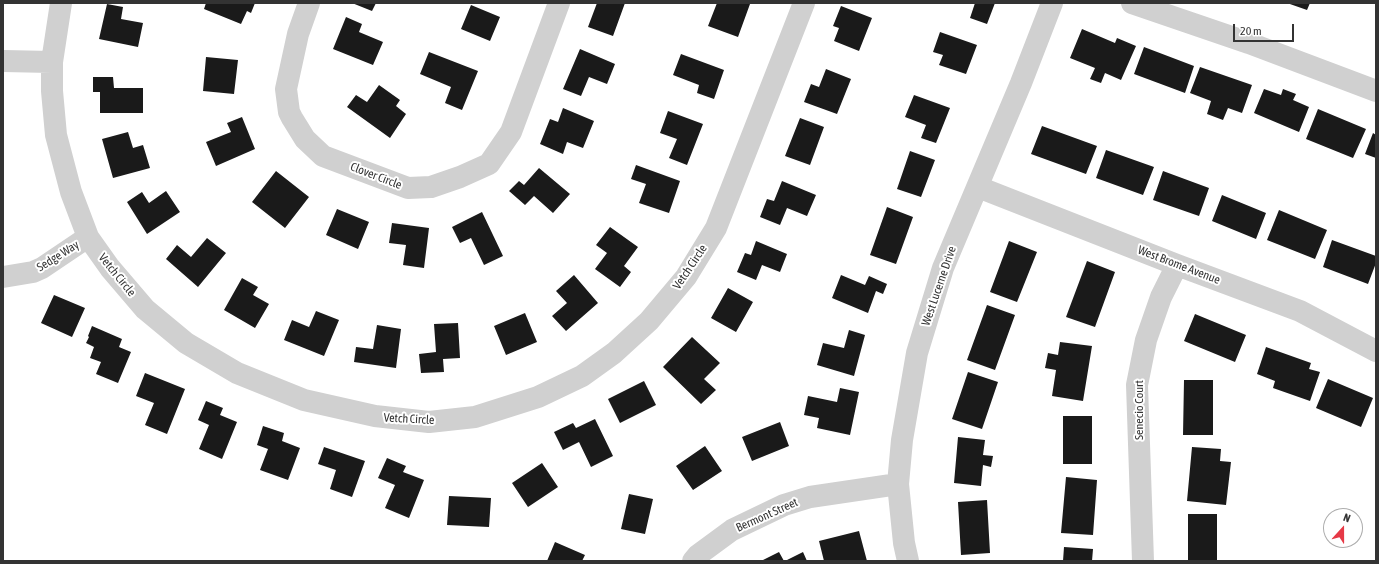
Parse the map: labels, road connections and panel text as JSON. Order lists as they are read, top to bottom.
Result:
{
  "streets": {
    "street": [
      "Clover Circle",
      "Sedge Way",
      "West Brome Avenue",
      "Vetch Circle",
      "West Lucerne Drive",
      "Senecio Court",
      "Bermont Street"
    ]
  },
  "crossings": [
    ["Sedge Way", "Vetch Circle"],
    ["West Brome Avenue", "West Lucerne Drive"],
    ["West Brome Avenue", "Senecio Court"],
    ["West Lucerne Drive", "Bermont Street"]
  ],
  "scale_bar": "20 m",
  "north": "top"
}
